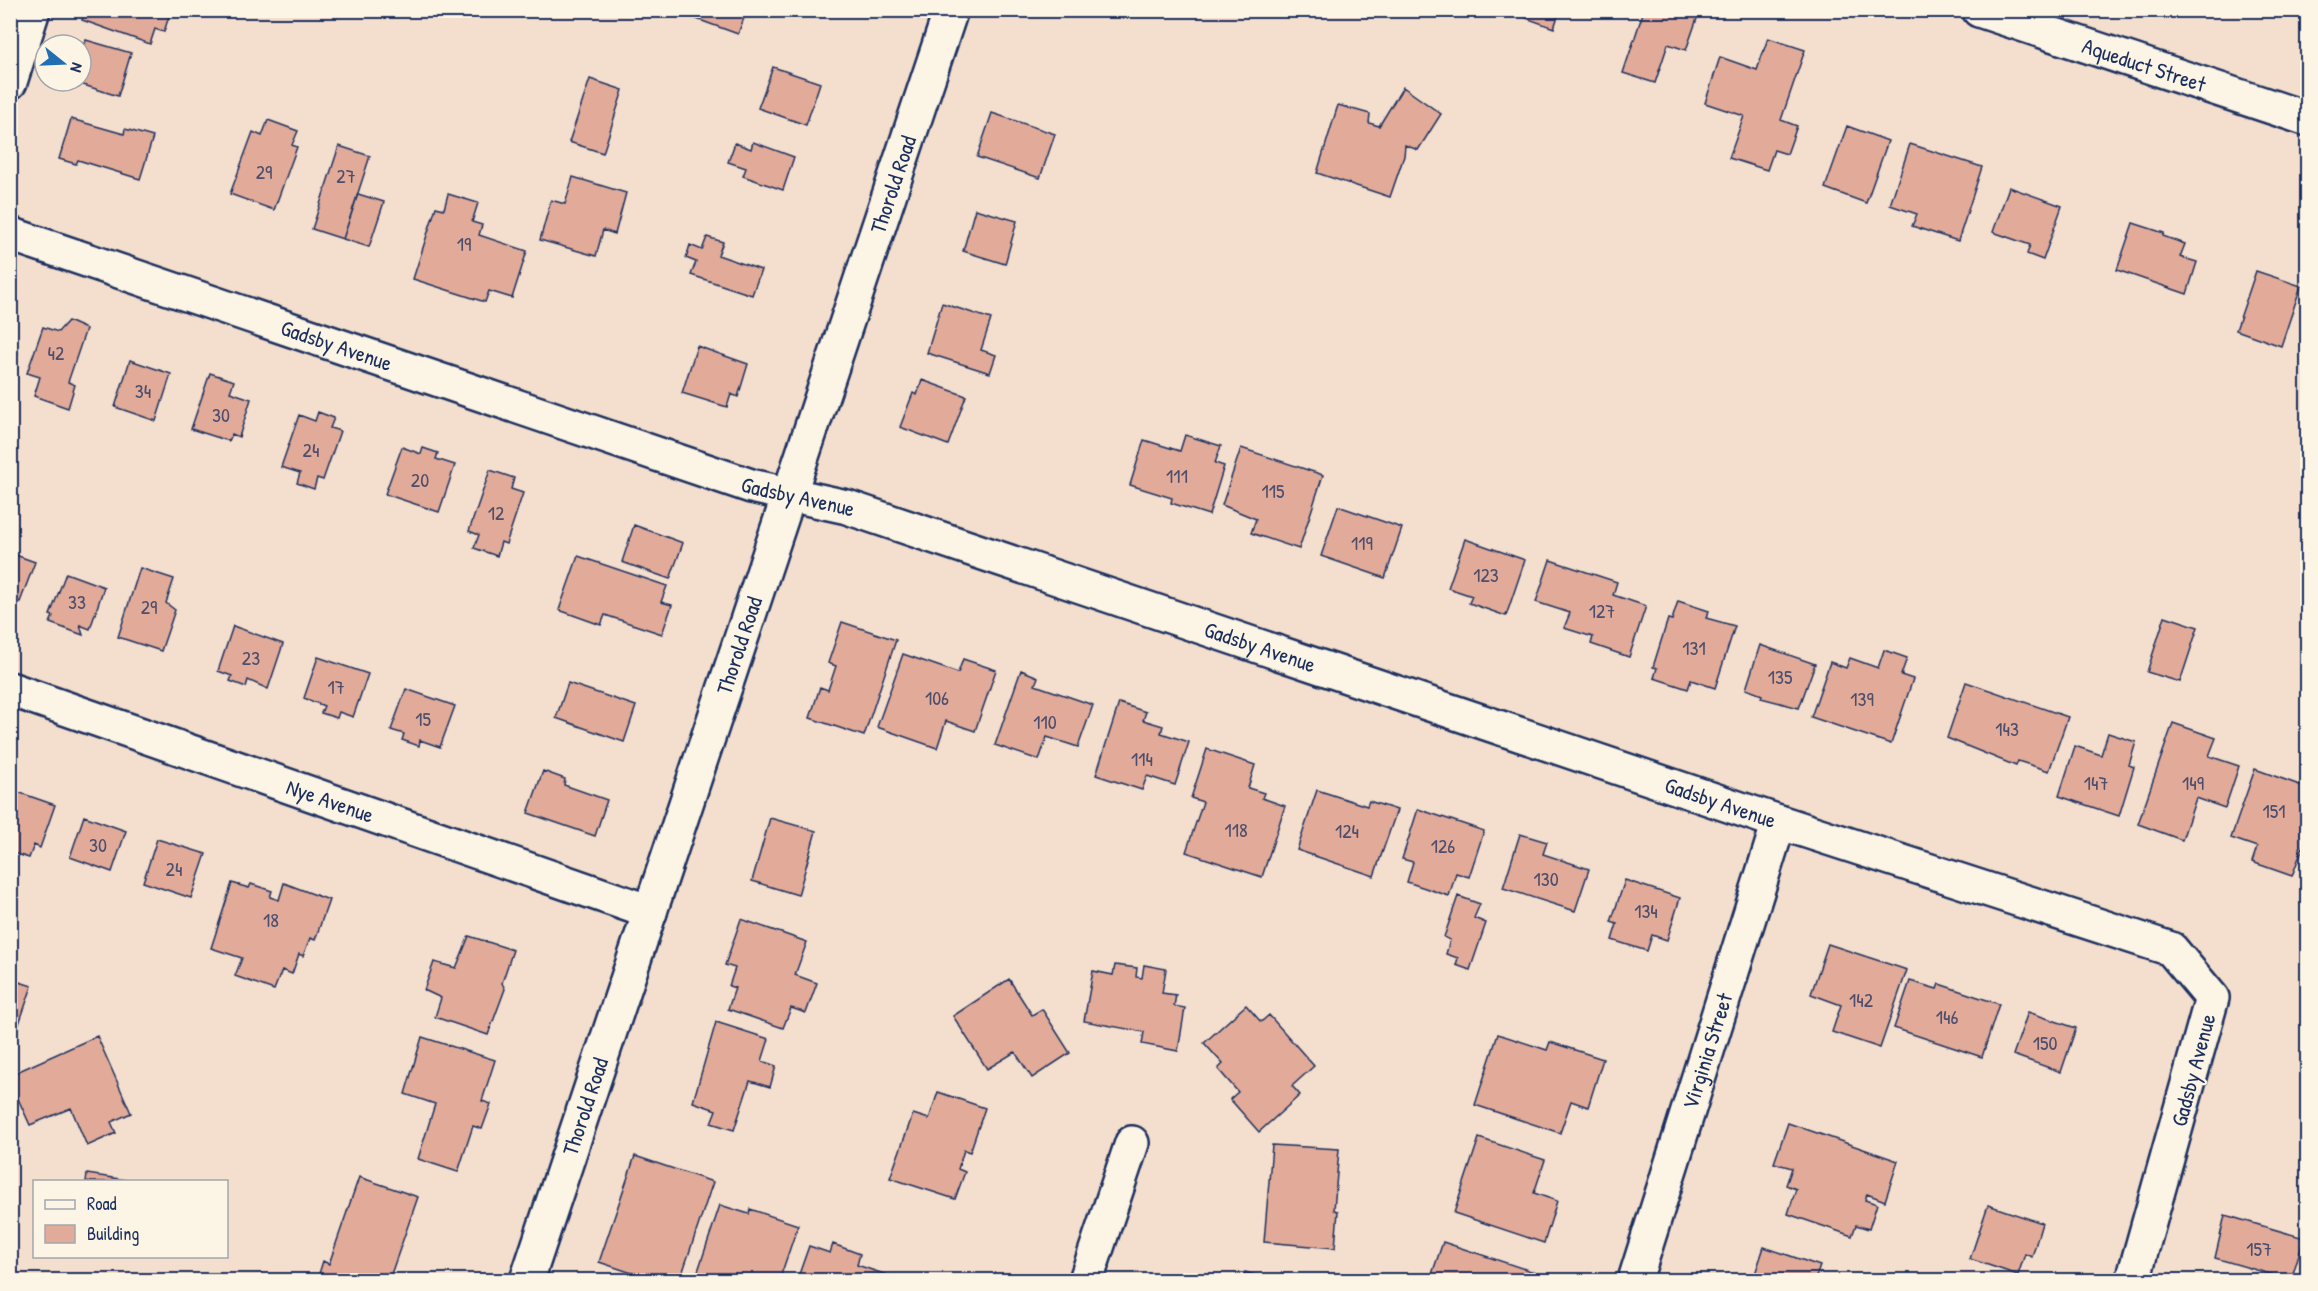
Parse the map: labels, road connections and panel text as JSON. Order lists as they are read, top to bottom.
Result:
{
  "streets": {
    "street": [
      "Aqueduct Street",
      "Thorold Road",
      "Gadsby Avenue",
      "Nye Avenue",
      "Virginia Street"
    ]
  },
  "crossings": [
    ["Thorold Road", "Gadsby Avenue"],
    ["Thorold Road", "Nye Avenue"],
    ["Gadsby Avenue", "Virginia Street"]
  ],
  "house_numbers": [
    "29",
    "27",
    "19",
    "42",
    "34",
    "30",
    "24",
    "111",
    "20",
    "115",
    "12",
    "119",
    "123",
    "33",
    "29",
    "127",
    "131",
    "23",
    "135",
    "17",
    "106",
    "139",
    "15",
    "110",
    "143",
    "114",
    "147",
    "149",
    "151",
    "118",
    "124",
    "30",
    "126",
    "24",
    "130",
    "134",
    "18",
    "142",
    "146",
    "150",
    "157"
  ],
  "legend": ["Road", "Building"],
  "north": "right"
}
